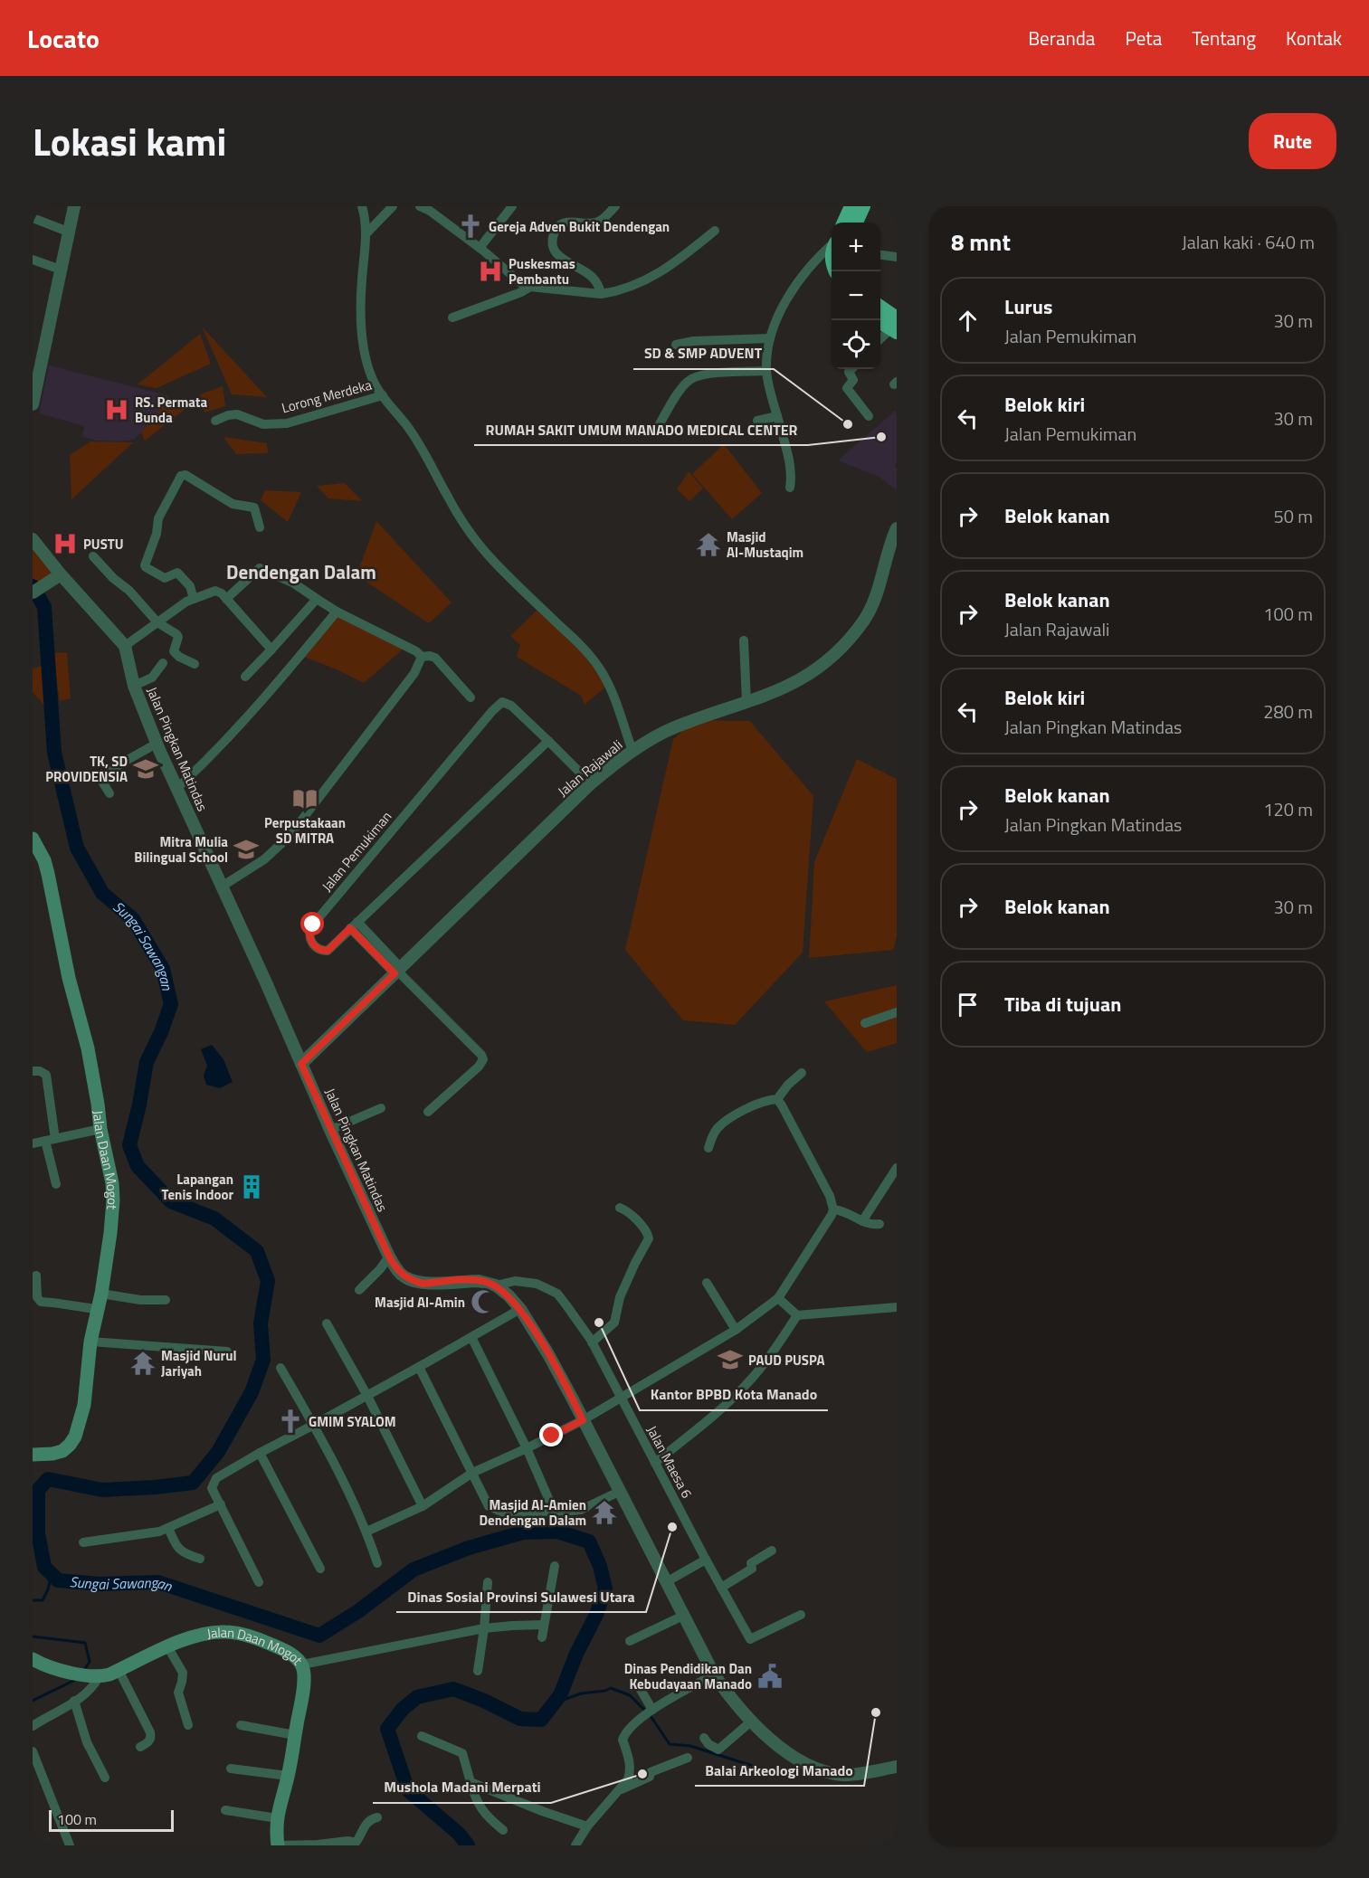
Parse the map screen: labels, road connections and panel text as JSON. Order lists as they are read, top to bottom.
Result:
{
  "streets": {
    "main road": ["Jalan Daan Mogot"],
    "street": [
      "Lorong Merdeka",
      "Jalan Pingkan Matindas",
      "Jalan Rajawali",
      "Jalan Pemukiman",
      "Jalan Maesa 6"
    ]
  },
  "crossings": [
    ["Jalan Pingkan Matindas", "Jalan Rajawali"],
    ["Jalan Pingkan Matindas", "Jalan Maesa 6"]
  ],
  "districts": ["Dendengan Dalam"],
  "water": ["Sungai Sawangan"],
  "places": {
    "church": ["Gereja Adven Bukit Dendengan", "GMIM SYALOM"],
    "hospital": ["Puskesmas Pembantu", "RS. Permata Bunda", "PUSTU"],
    "other": [
      "SD & SMP ADVENT",
      "RUMAH SAKIT UMUM MANADO MEDICAL CENTER",
      "Kantor BPBD Kota Manado",
      "Dinas Sosial Provinsi Sulawesi Utara",
      "Balai Arkeologi Manado",
      "Mushola Madani Merpati"
    ],
    "temple": ["Masjid Al-Mustaqim", "Masjid Nurul Jariyah", "Masjid Al-Amien Dendengan Dalam"],
    "school or university": ["TK, SD PROVIDENSIA", "Mitra Mulia Bilingual School", "PAUD PUSPA"],
    "library": ["Perpustakaan SD MITRA"],
    "building": ["Lapangan Tenis Indoor"],
    "mosque": ["Masjid Al-Amin"],
    "public building": ["Dinas Pendidikan Dan Kebudayaan Manado"]
  },
  "scale_bar": "100 m",
  "page": {
    "header": "Locato",
    "nav": [
      "Beranda",
      "Peta",
      "Tentang",
      "Kontak"
    ],
    "title": "Lokasi kami",
    "buttons": "Rute",
    "heading": ["8 mnt", "Jalan kaki · 640 m"],
    "map_buttons": ["+", "−"],
    "list": [
      ["Lurus", "Jalan Pemukiman", "30 m"],
      ["Belok kiri", "Jalan Pemukiman", "30 m"],
      ["Belok kanan", "50 m"],
      ["Belok kanan", "Jalan Rajawali", "100 m"],
      ["Belok kiri", "Jalan Pingkan Matindas", "280 m"],
      ["Belok kanan", "Jalan Pingkan Matindas", "120 m"],
      ["Belok kanan", "30 m"],
      "Tiba di tujuan"
    ],
    "scale": "100 m"
  }
}
